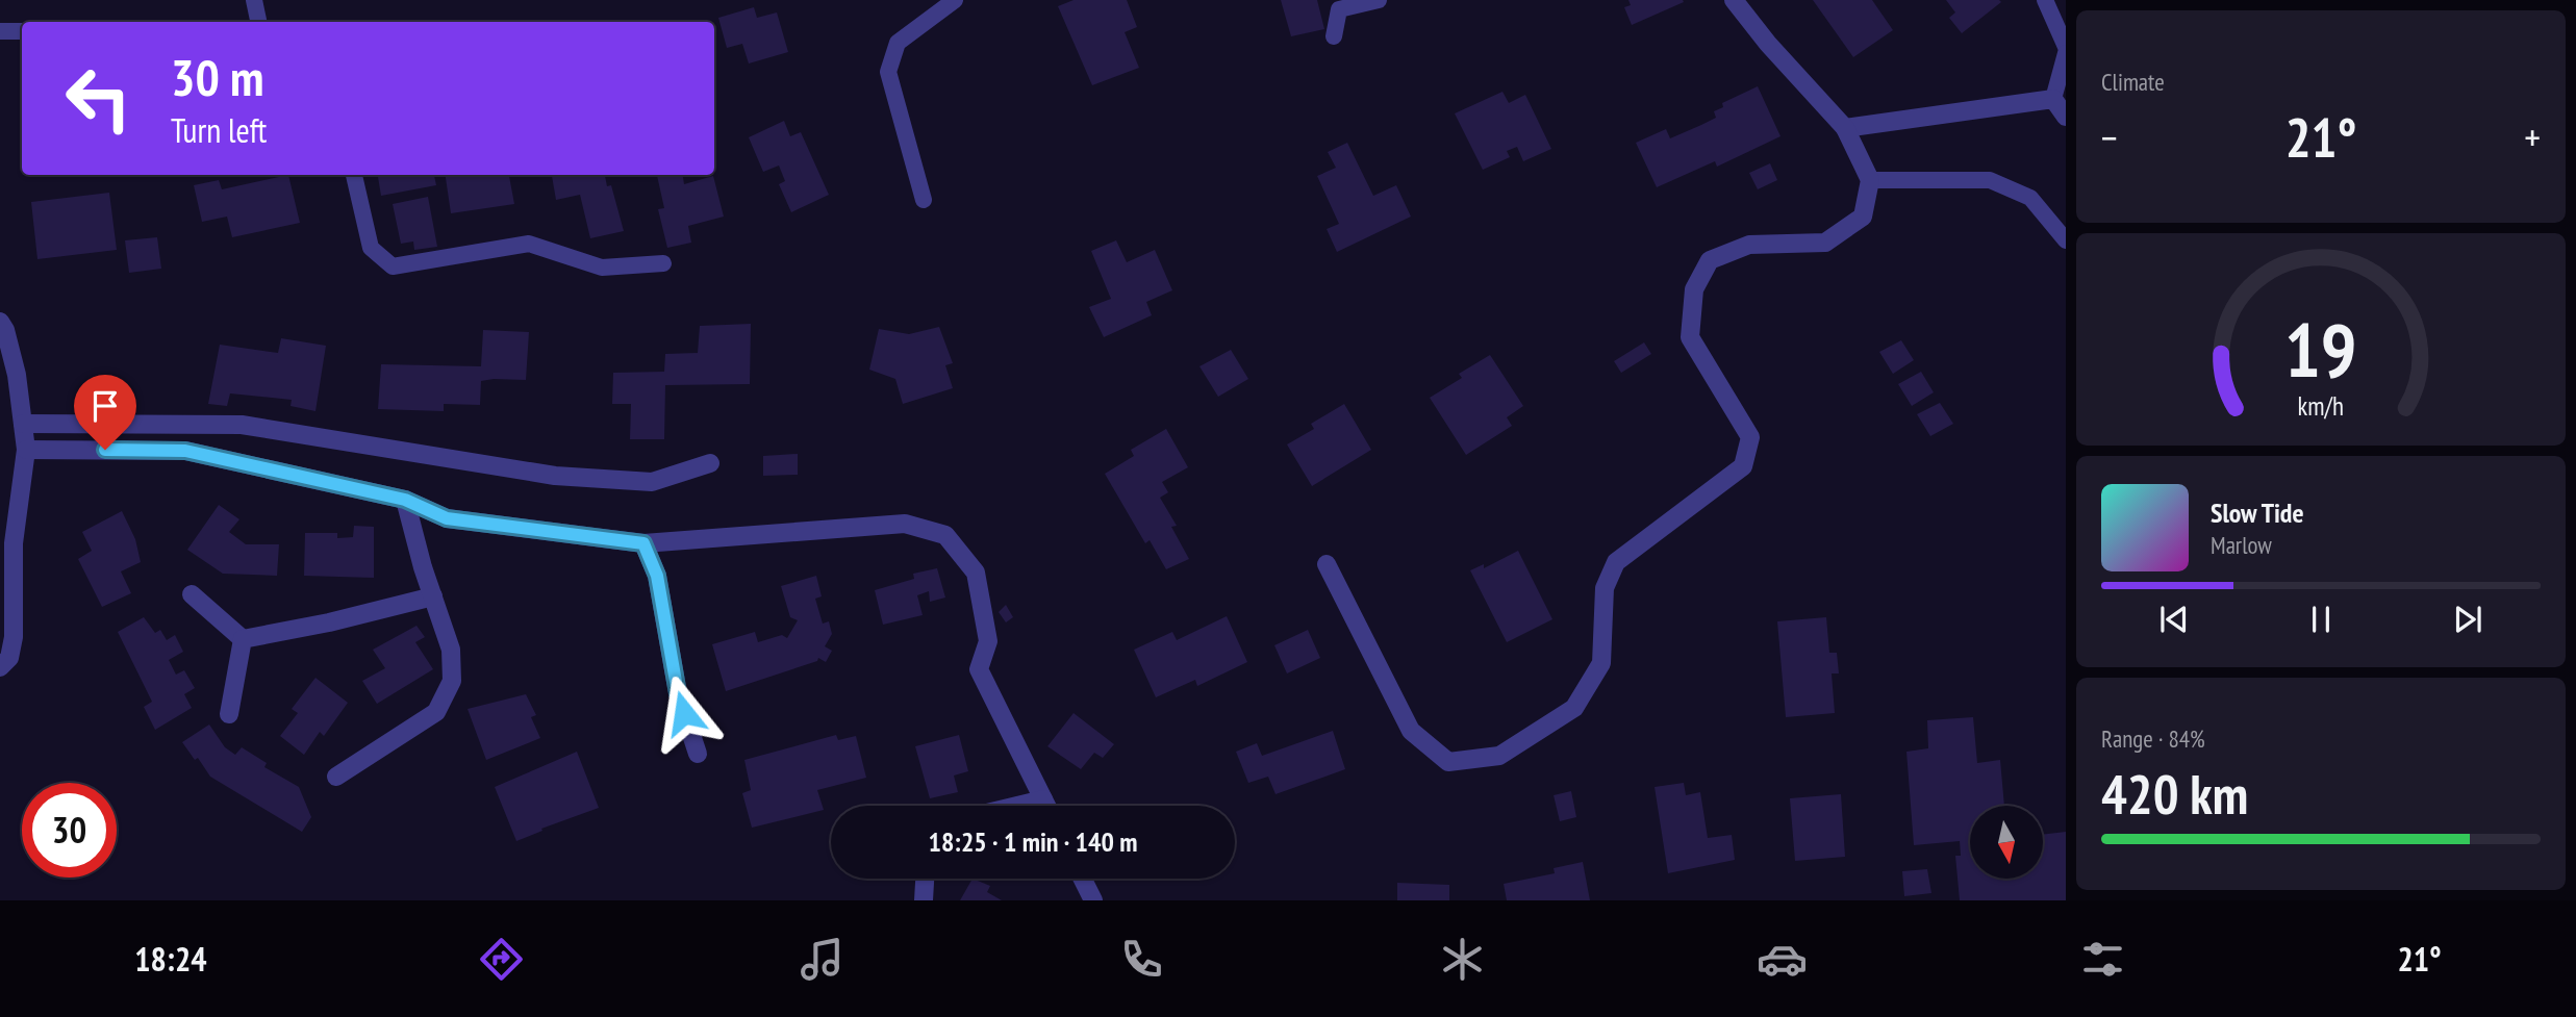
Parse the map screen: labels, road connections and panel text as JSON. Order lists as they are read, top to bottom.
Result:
{
  "north": "bottom",
  "page": {
    "tile": [
      "Climate",
      ["Range · 84%", "420 km"]
    ],
    "turn": ["30 m", "Turn left"],
    "heat": ["−", "21°", "+"],
    "song": ["Slow Tide", "Marlow"],
    "limit": "30",
    "trip": "18:25 · 1 min · 140 m",
    "tabs": ["18:24", "21°"],
    "gauge": ["19", "km/h"]
  }
}
